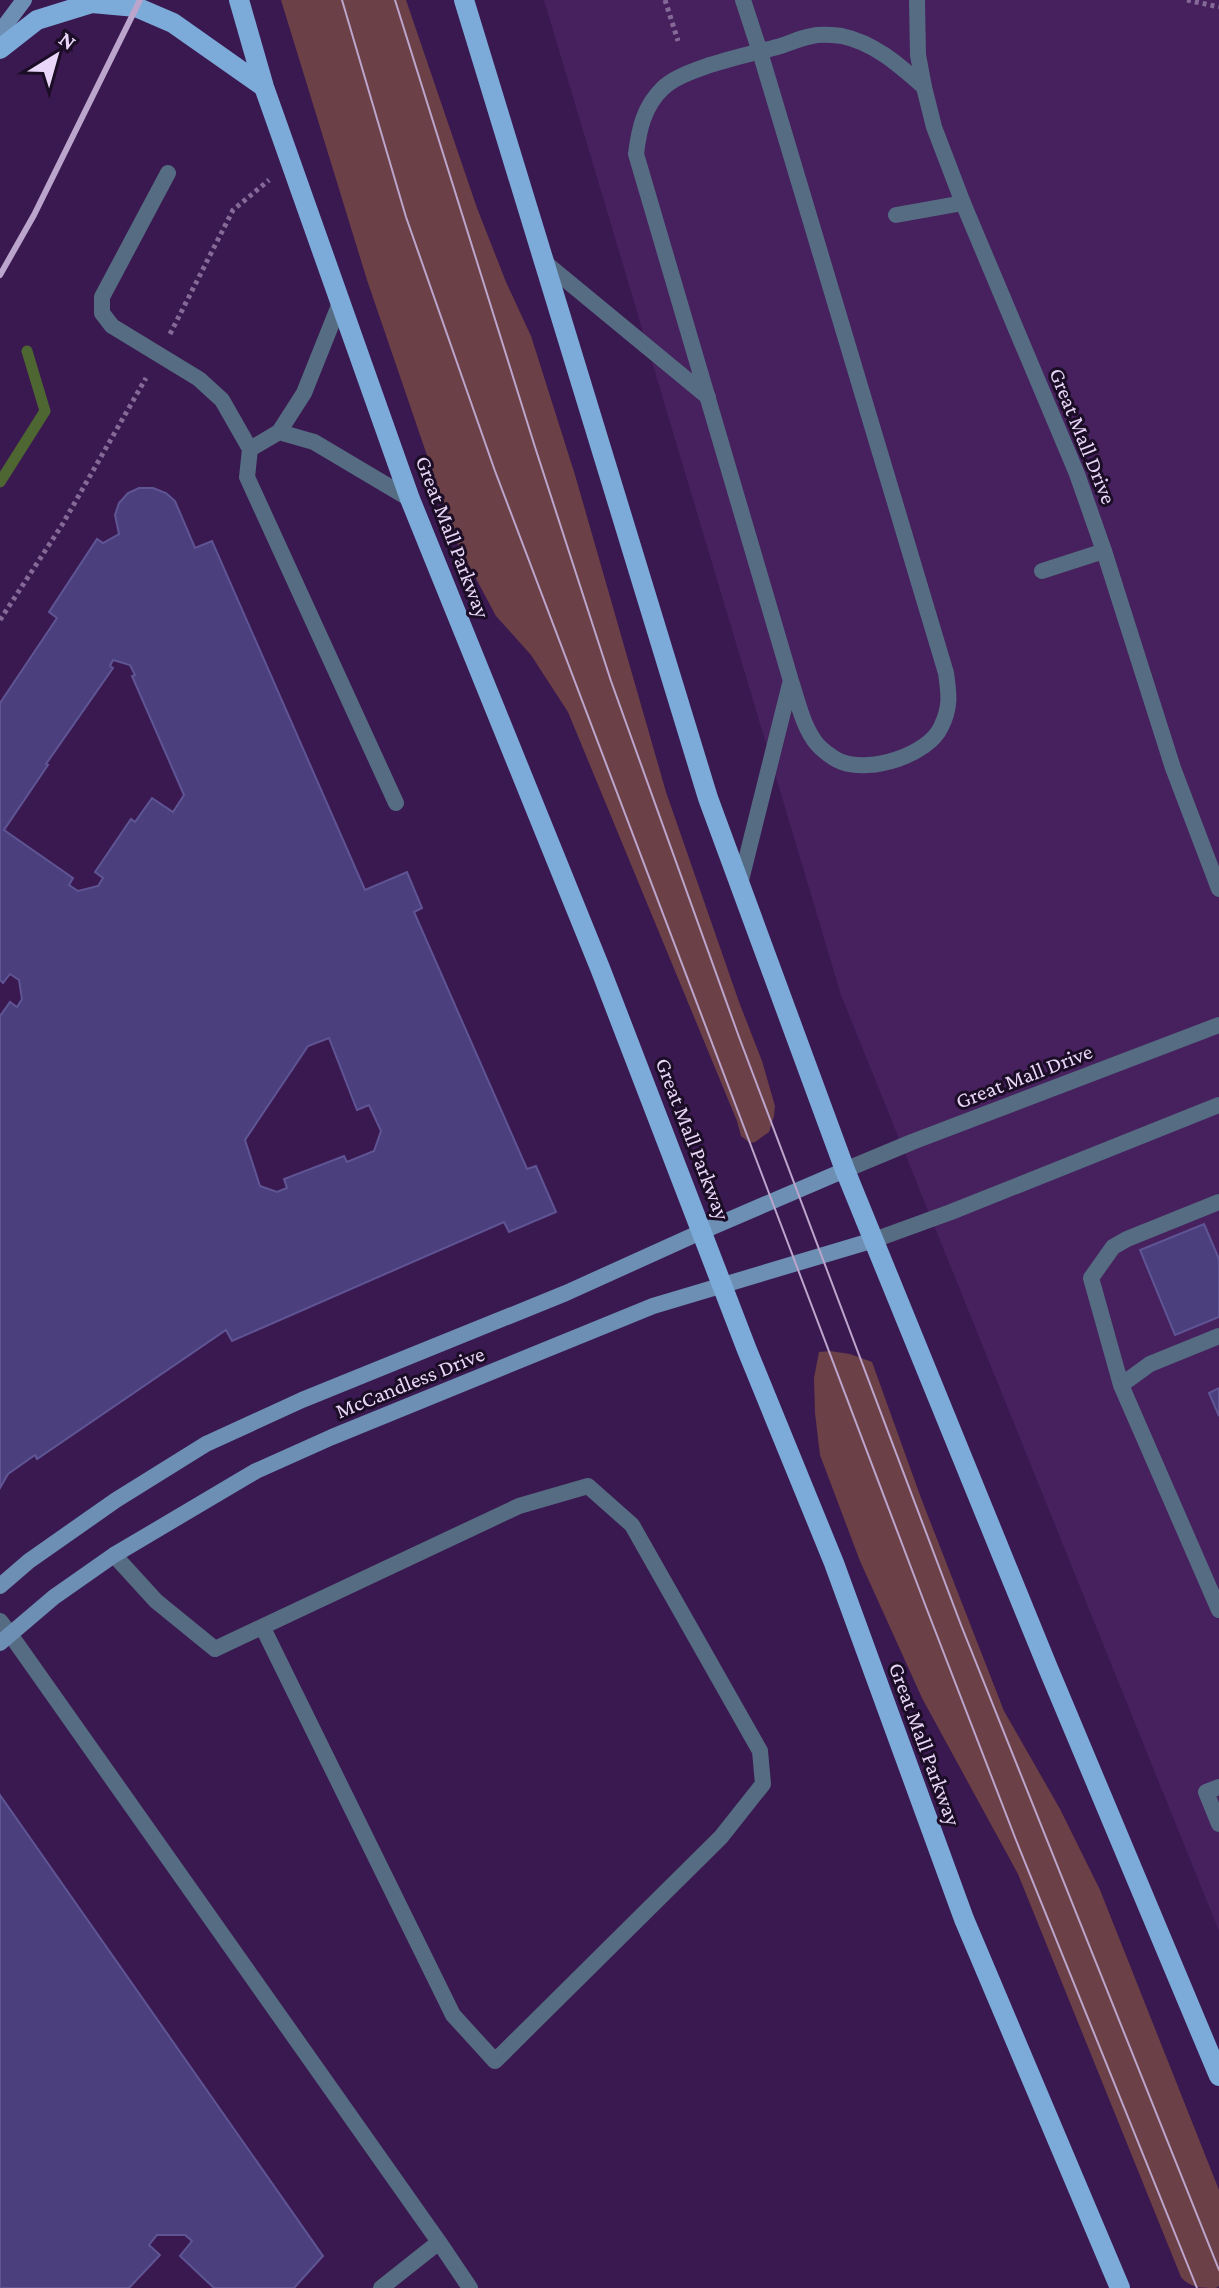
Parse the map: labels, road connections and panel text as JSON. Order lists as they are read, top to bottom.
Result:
{
  "streets": {
    "main road": ["Great Mall Parkway", "McCandless Drive"],
    "street": ["Great Mall Drive"]
  },
  "crossings": [
    ["Great Mall Drive", "McCandless Drive"],
    ["Great Mall Parkway", "McCandless Drive"]
  ],
  "north": "top right"
}
